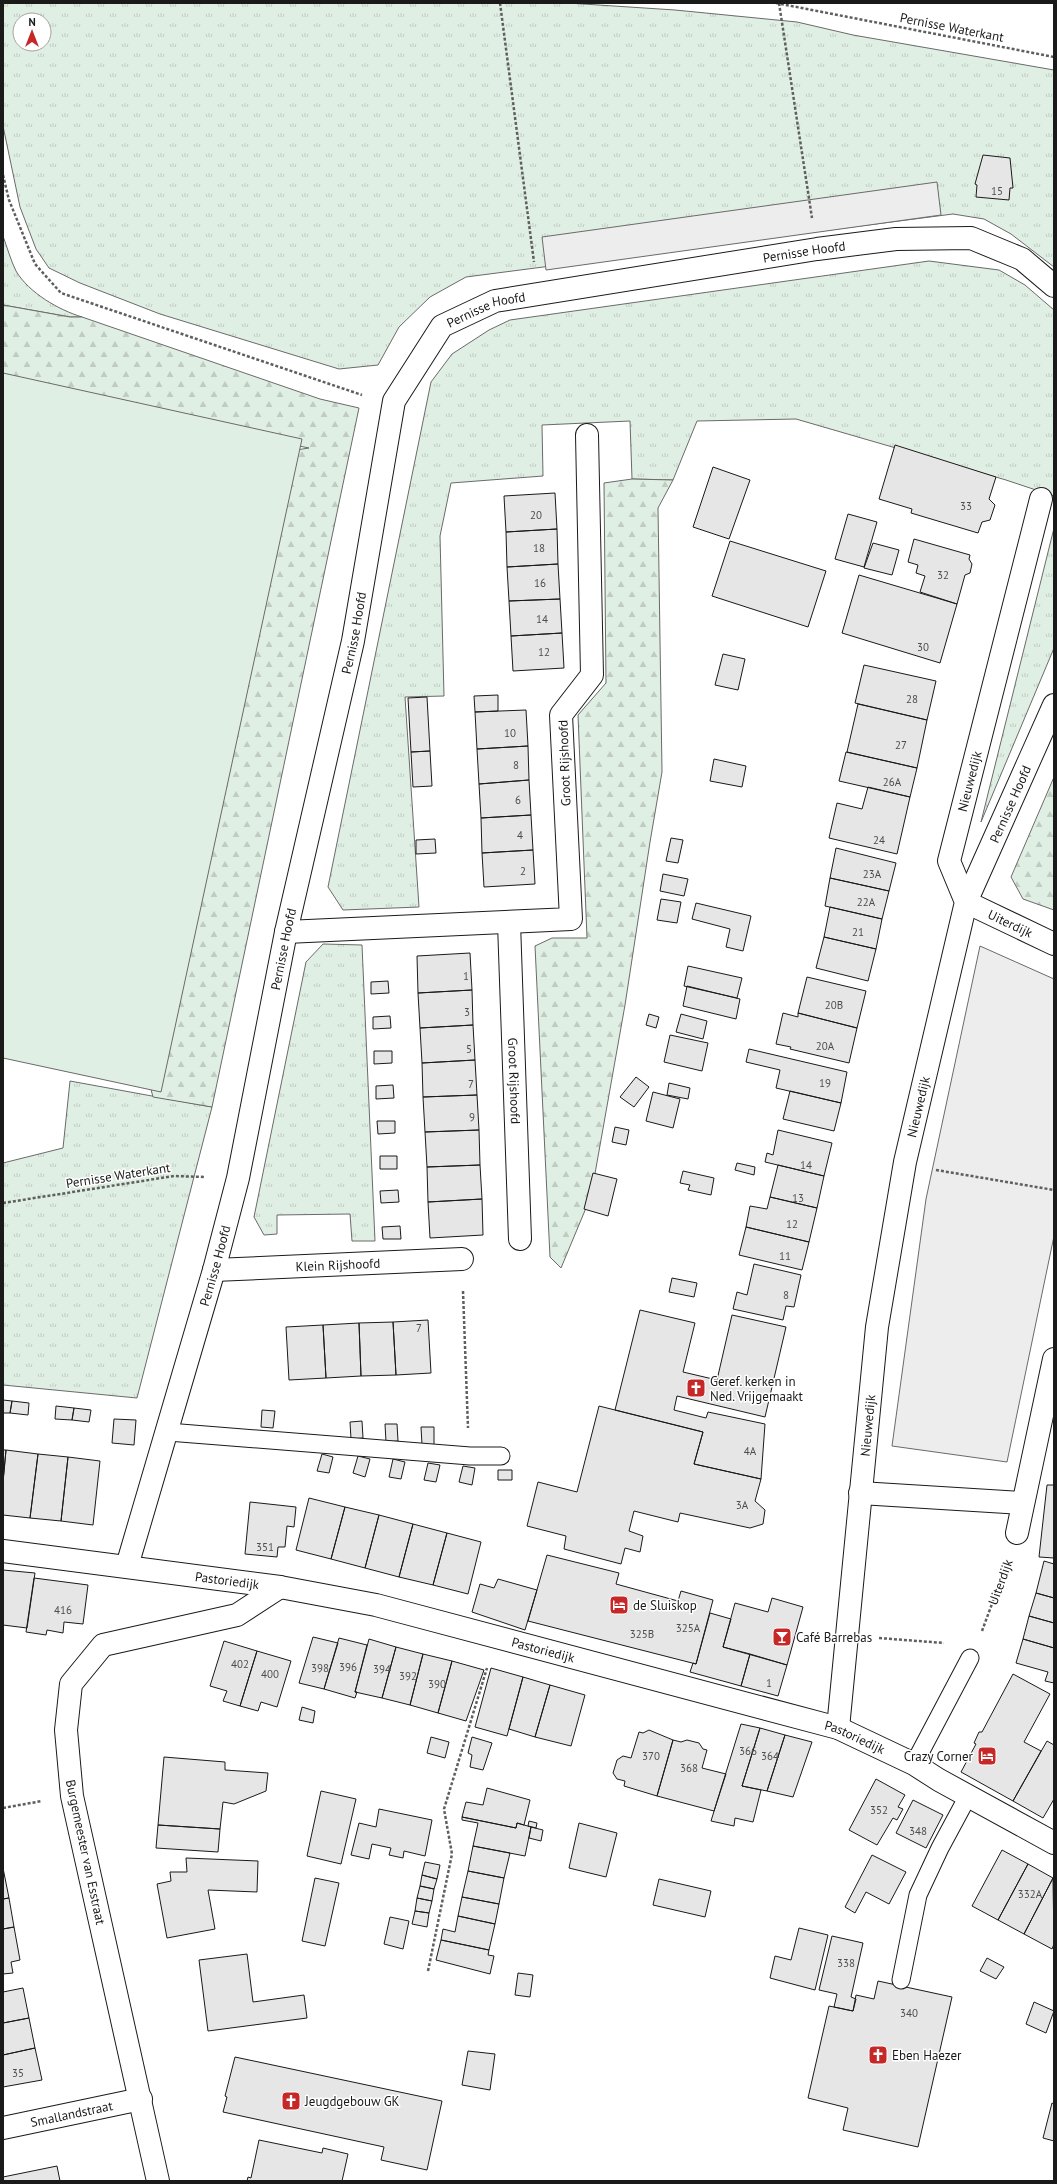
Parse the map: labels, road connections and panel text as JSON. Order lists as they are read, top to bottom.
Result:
{
  "streets": {
    "street": [
      "Pernisse Hoofd",
      "Groot Rijshoofd",
      "Nieuwedijk",
      "Uiterdijk",
      "Klein Rijshoofd",
      "Pastoriedijk",
      "Burgemeester van Esstraat",
      "Smallandstraat"
    ],
    "path": ["Pernisse Waterkant"]
  },
  "crossings": [
    ["Pernisse Waterkant", "Pernisse Hoofd"],
    ["Pernisse Hoofd", "Groot Rijshoofd"],
    ["Pernisse Hoofd", "Nieuwedijk"],
    ["Pernisse Hoofd", "Uiterdijk"],
    ["Pernisse Hoofd", "Klein Rijshoofd"],
    ["Pernisse Hoofd", "Pastoriedijk"],
    ["Nieuwedijk", "Uiterdijk"],
    ["Nieuwedijk", "Pastoriedijk"],
    ["Pastoriedijk", "Burgemeester van Esstraat"],
    ["Burgemeester van Esstraat", "Smallandstraat"]
  ],
  "places": {
    "church": ["Geref. kerken in Ned. Vrijgemaakt", "Eben Haezer", "Jeugdgebouw GK"],
    "hotel": ["de Sluiskop", "Crazy Corner"],
    "bar": ["Café Barrebas"]
  },
  "house_numbers": [
    "15",
    "33",
    "20",
    "18",
    "32",
    "16",
    "14",
    "30",
    "12",
    "28",
    "10",
    "27",
    "8",
    "26A",
    "6",
    "4",
    "24",
    "2",
    "23A",
    "22A",
    "21",
    "1",
    "20B",
    "3",
    "20A",
    "5",
    "19",
    "7",
    "9",
    "14",
    "13",
    "12",
    "11",
    "8",
    "7",
    "4A",
    "3A",
    "351",
    "416",
    "325A",
    "325B",
    "402",
    "396",
    "398",
    "394",
    "400",
    "392",
    "1",
    "390",
    "366",
    "370",
    "364",
    "368",
    "352",
    "348",
    "332A",
    "338",
    "340",
    "35"
  ],
  "north": "top"
}
